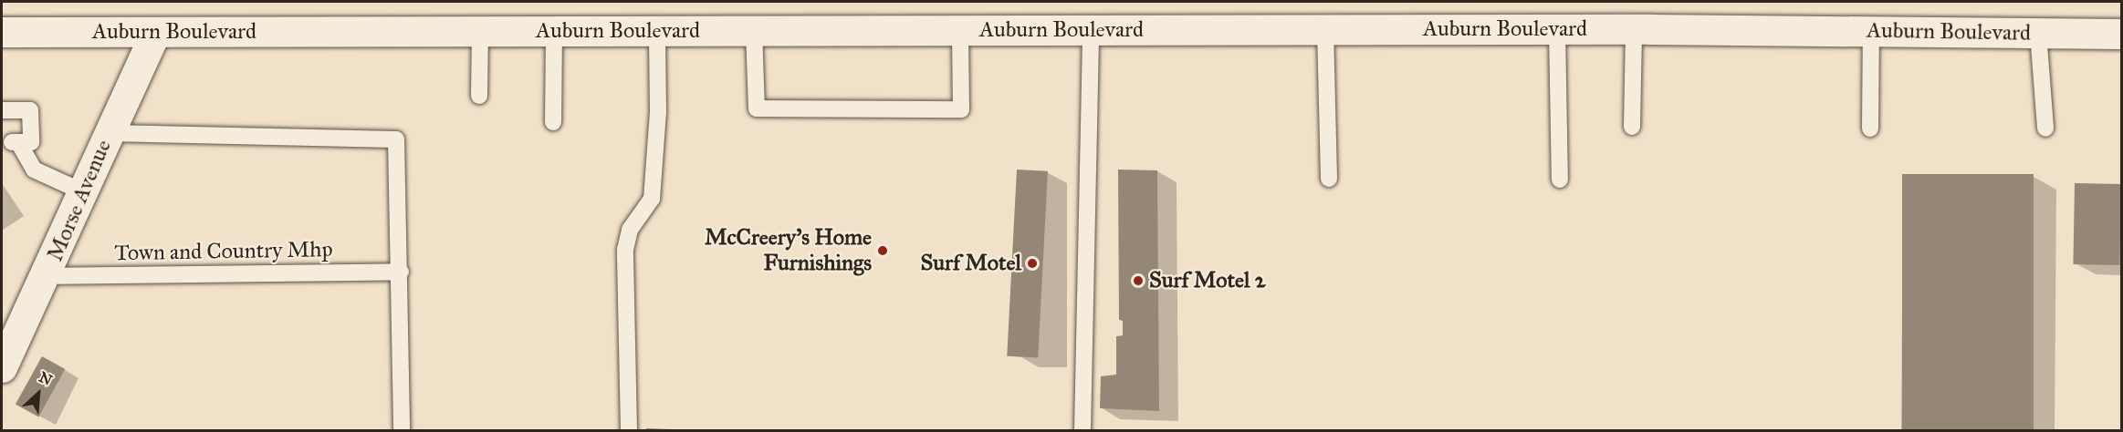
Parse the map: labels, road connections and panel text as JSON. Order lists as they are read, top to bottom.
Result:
{
  "streets": {
    "main road": ["Auburn Boulevard", "Morse Avenue"],
    "lane": ["Town and Country Mhp"]
  },
  "crossings": [
    ["Auburn Boulevard", "Morse Avenue"],
    ["Morse Avenue", "Town and Country Mhp"]
  ],
  "places": ["McCreery's Home Furnishings", "Surf Motel", "Surf Motel 2"],
  "north": "top right"
}
